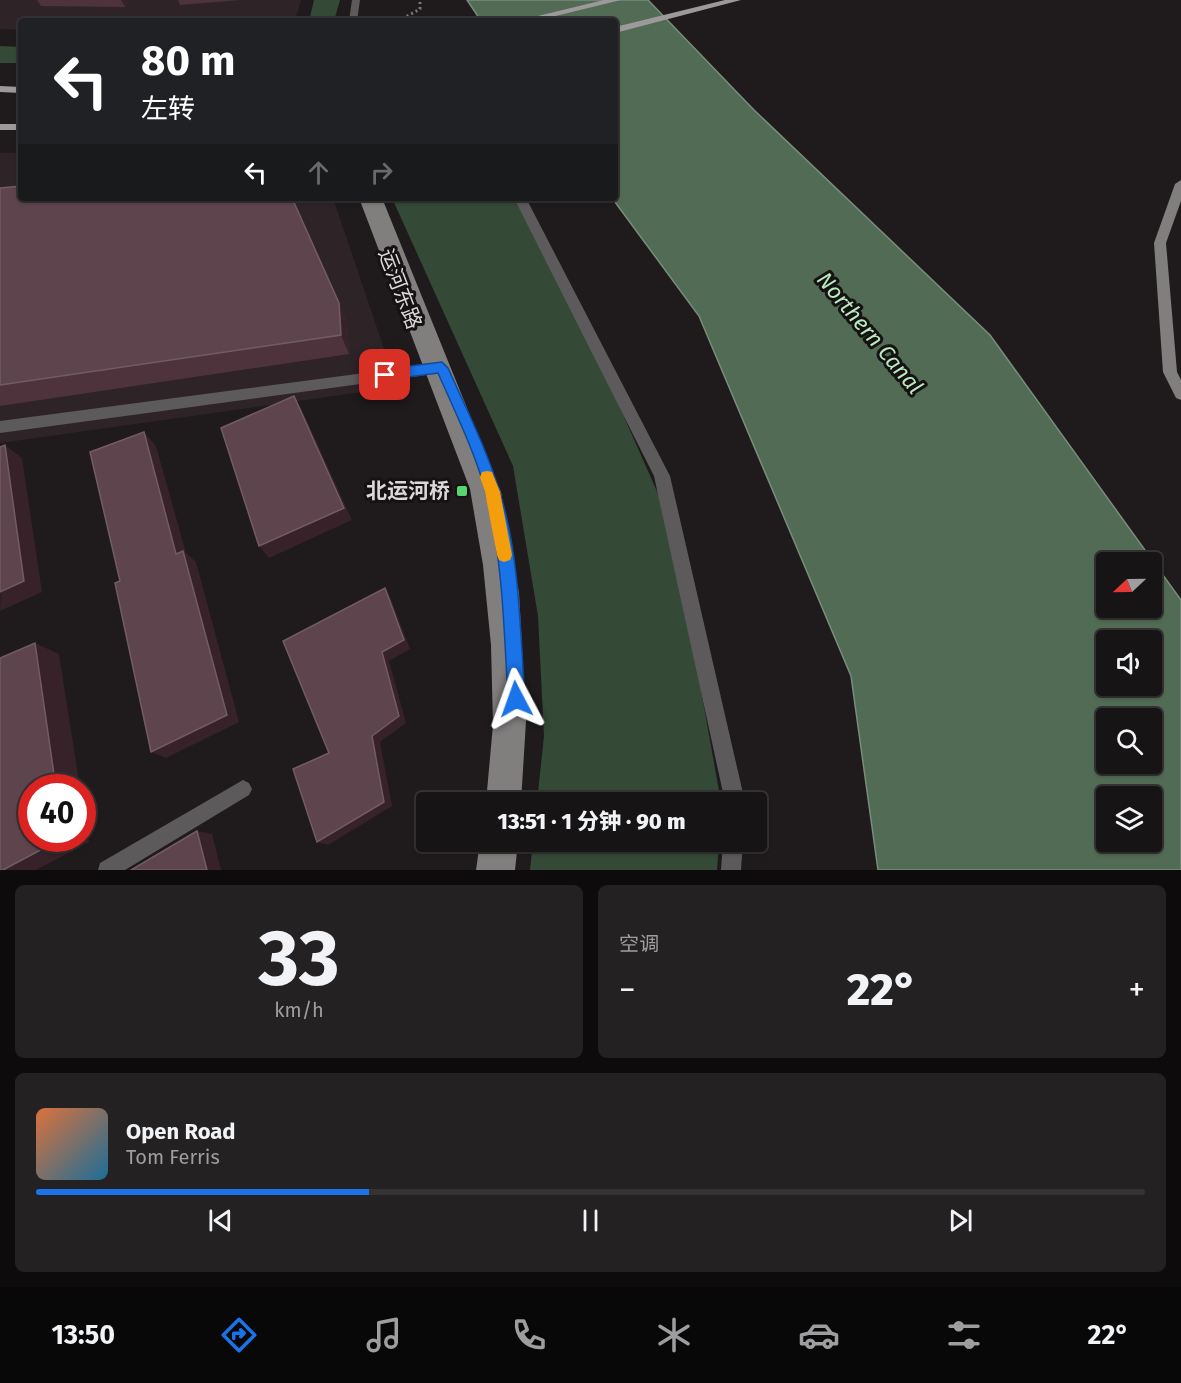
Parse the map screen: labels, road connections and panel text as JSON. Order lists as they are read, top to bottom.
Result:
{
  "streets": {
    "street": ["运河东路"]
  },
  "water": ["Northern Canal"],
  "places": {
    "transit": ["北运河桥"]
  },
  "north": "left",
  "page": {
    "turn": ["80 m", "左转"],
    "limit": "40",
    "trip": "13:51 · 1 分钟 · 90 m",
    "tile": [
      ["33", "km/h"],
      "空调"
    ],
    "heat": ["−", "22°", "+"],
    "song": ["Open Road", "Tom Ferris"],
    "tabs": ["13:50", "22°"]
  }
}
